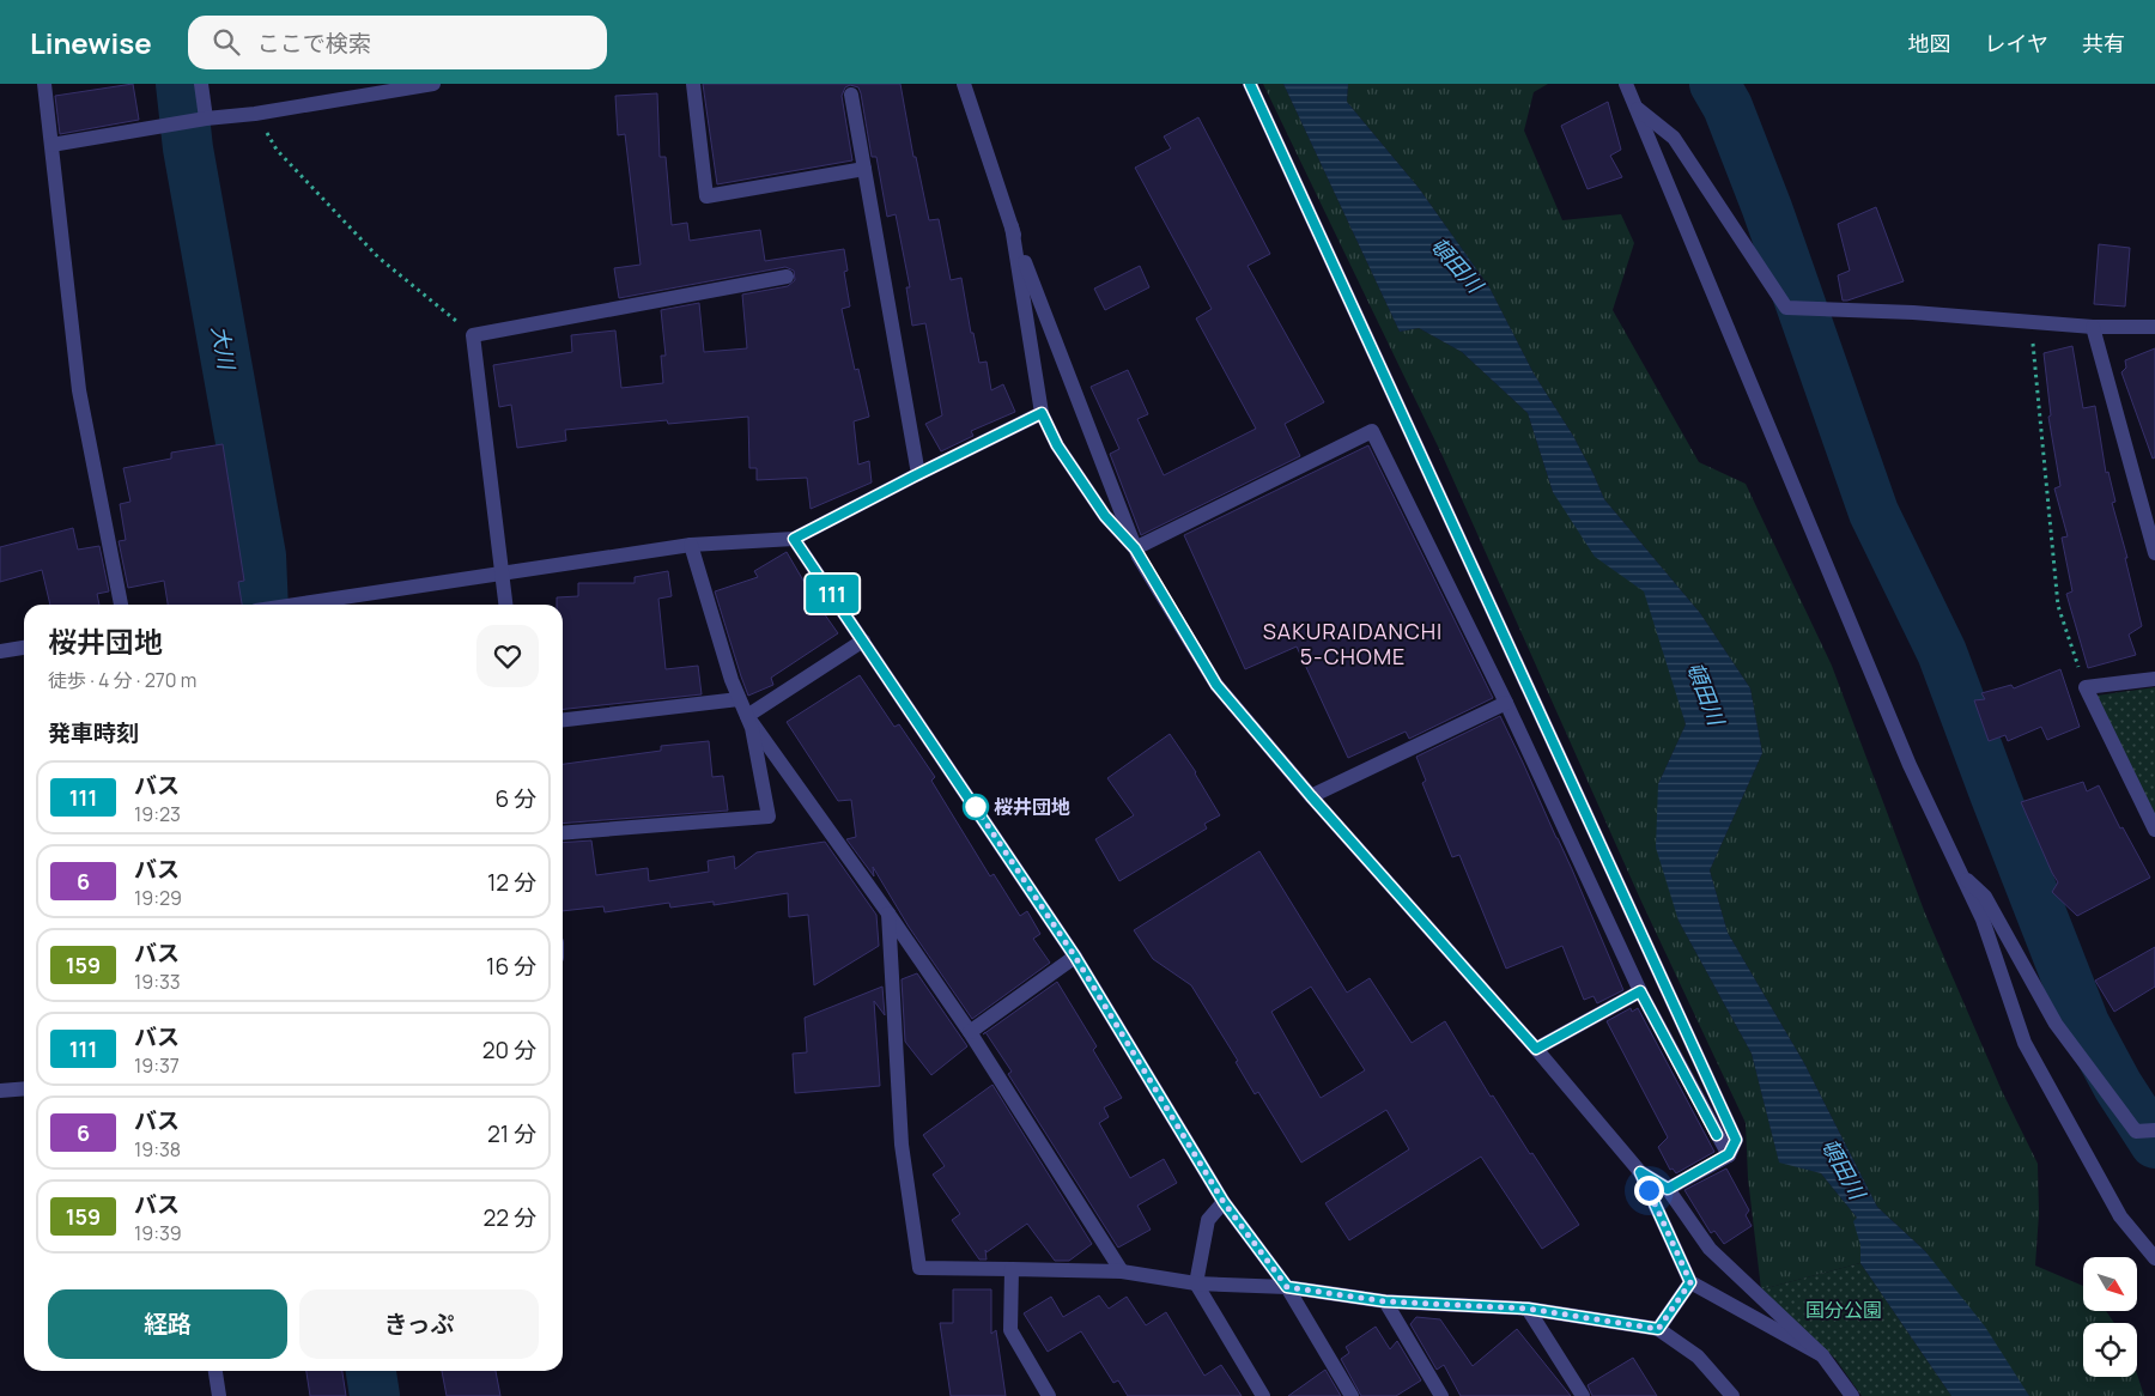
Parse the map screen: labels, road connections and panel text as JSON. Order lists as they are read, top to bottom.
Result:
{
  "districts": ["SAKURAIDANCHI 5-CHOME"],
  "water": ["頓田川", "大川"],
  "parks": ["国分公園"],
  "places": ["桜井団地"],
  "lines": ["bus line 111"],
  "north": "bottom right",
  "page": {
    "header": "Linewise",
    "search": "ここで検索",
    "nav": ["地図", "レイヤ", "共有"],
    "on_map": "111",
    "heading": [
      ["桜井団地", "徒歩 · 4 分 · 270 m"],
      "発車時刻"
    ],
    "list": [
      {
        "mark": "111",
        "name": "バス",
        "note": "19:23",
        "value": "6 分"
      },
      {
        "mark": "6",
        "name": "バス",
        "note": "19:29",
        "value": "12 分"
      },
      {
        "mark": "159",
        "name": "バス",
        "note": "19:33",
        "value": "16 分"
      },
      {
        "mark": "111",
        "name": "バス",
        "note": "19:37",
        "value": "20 分"
      },
      {
        "mark": "6",
        "name": "バス",
        "note": "19:38",
        "value": "21 分"
      },
      {
        "mark": "159",
        "name": "バス",
        "note": "19:39",
        "value": "22 分"
      }
    ],
    "buttons": ["経路", "きっぷ"]
  }
}
